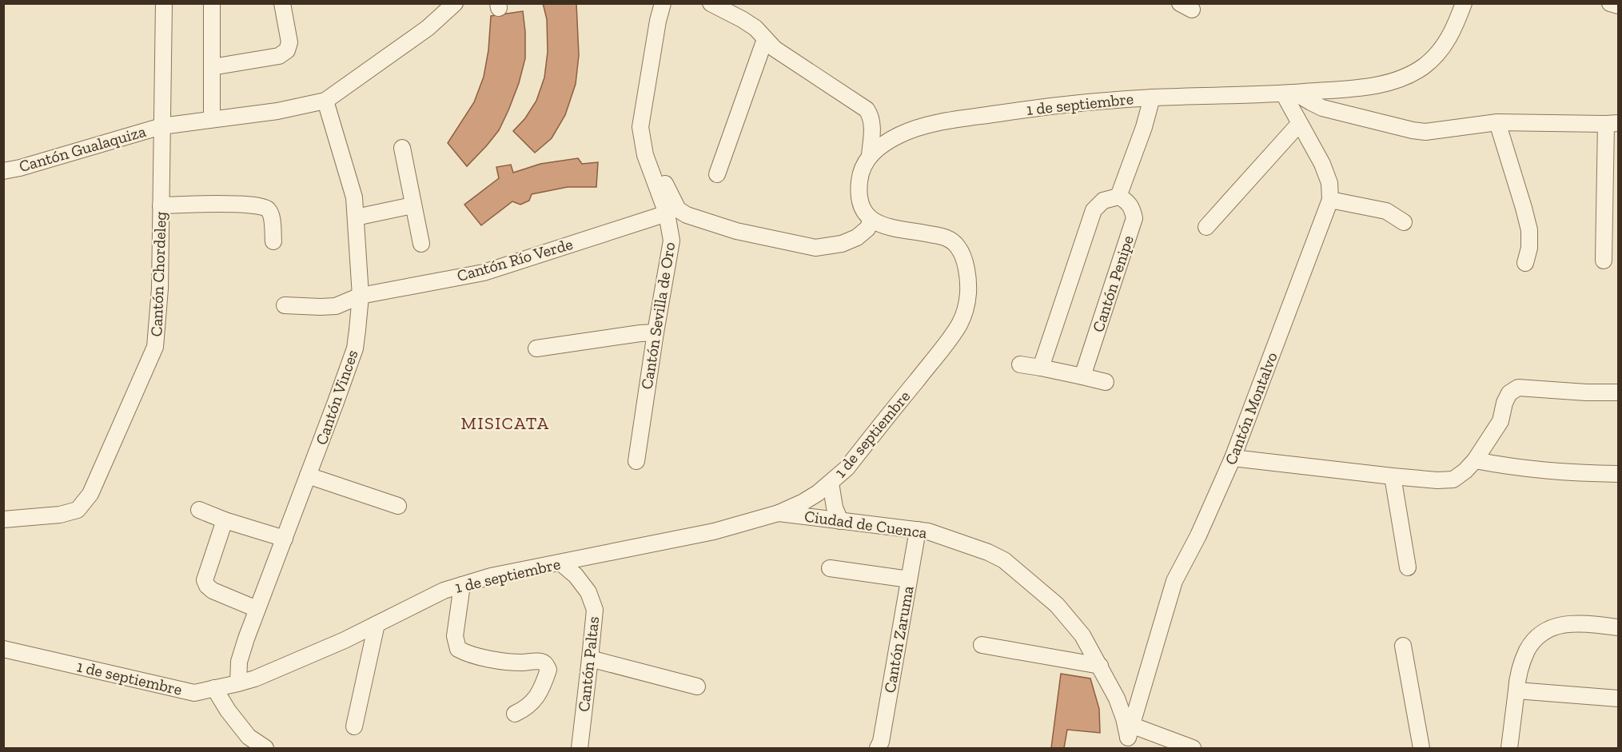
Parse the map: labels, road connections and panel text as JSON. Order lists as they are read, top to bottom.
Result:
{
  "streets": {
    "street": [
      "1 de septiembre",
      "Cantón Gualaquiza",
      "Cantón Río Verde",
      "Cantón Chordeleg",
      "Cantón Penipe",
      "Cantón Sevilla de Oro",
      "Cantón Vinces",
      "Cantón Montalvo",
      "Ciudad de Cuenca",
      "Cantón Zaruma",
      "Cantón Paltas"
    ]
  },
  "crossings": [
    ["1 de septiembre", "Cantón Vinces"],
    ["1 de septiembre", "Cantón Montalvo"],
    ["1 de septiembre", "Ciudad de Cuenca"],
    ["1 de septiembre", "Cantón Paltas"],
    ["Cantón Gualaquiza", "Cantón Chordeleg"],
    ["Cantón Gualaquiza", "Cantón Vinces"],
    ["Cantón Río Verde", "Cantón Sevilla de Oro"],
    ["Cantón Río Verde", "Cantón Vinces"],
    ["Cantón Montalvo", "Ciudad de Cuenca"],
    ["Ciudad de Cuenca", "Cantón Zaruma"]
  ],
  "districts": ["MISICATA"]
}
